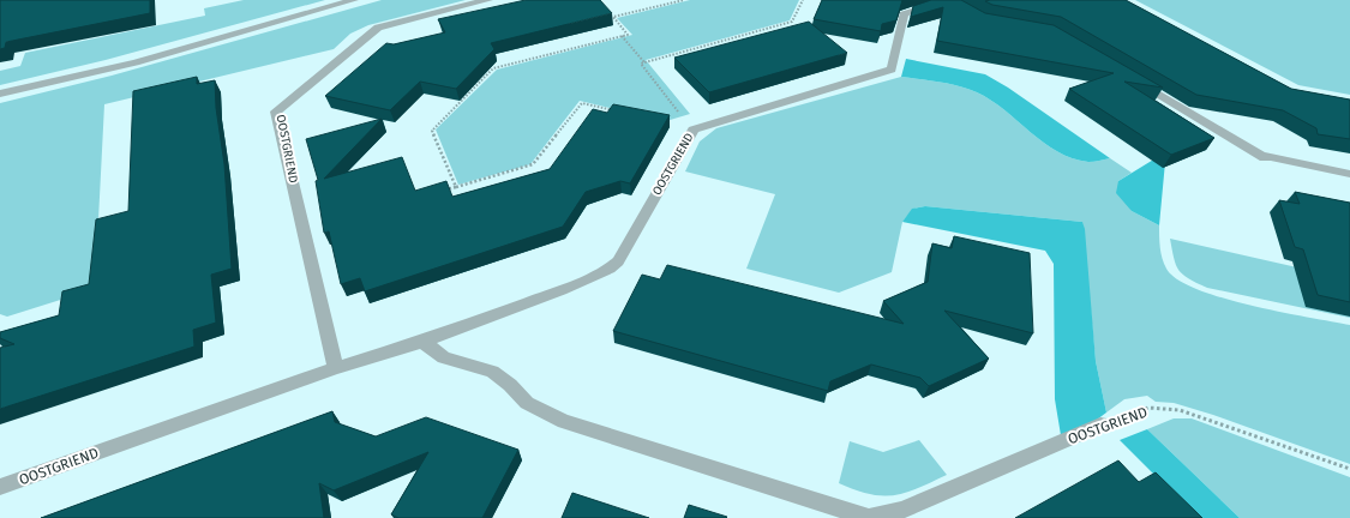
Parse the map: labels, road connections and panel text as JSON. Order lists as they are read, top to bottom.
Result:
{
  "streets": {
    "street": ["OOSTGRIEND"]
  }
}
